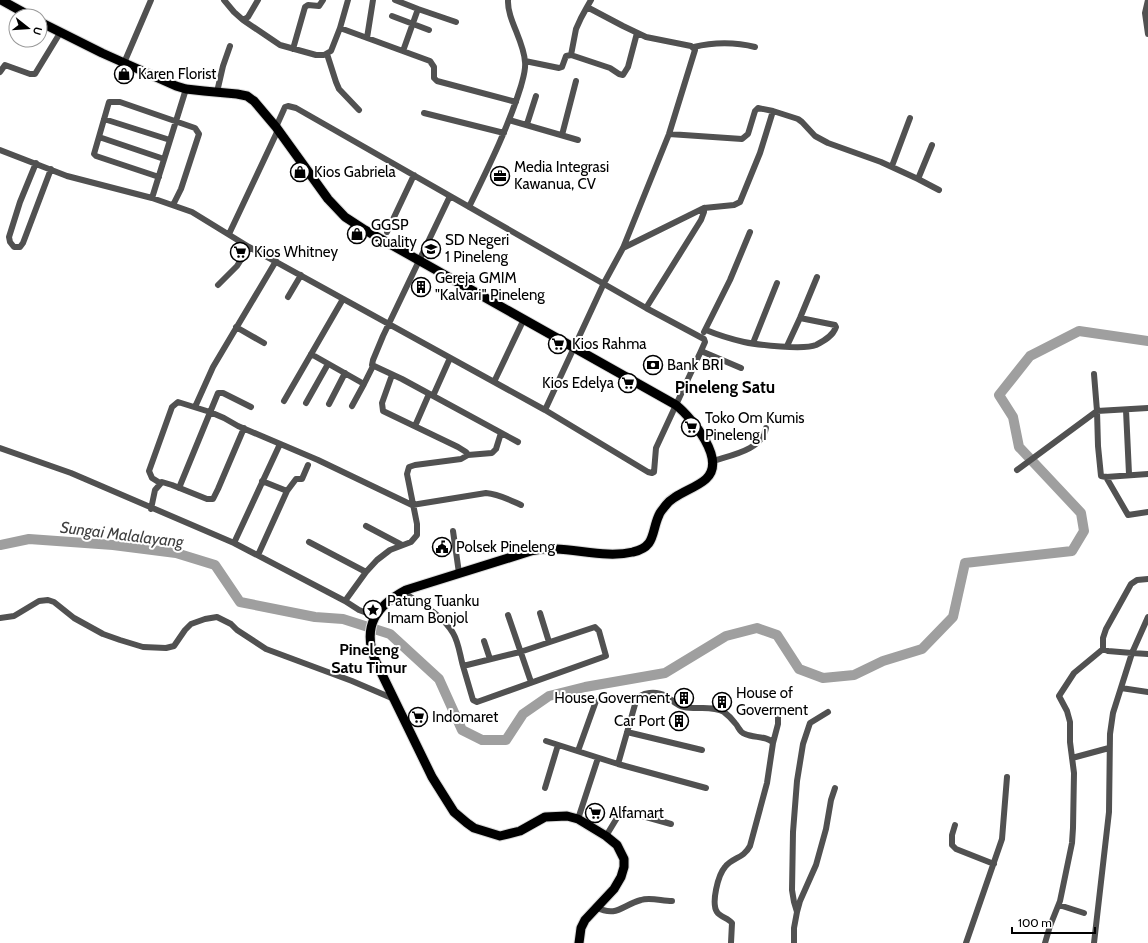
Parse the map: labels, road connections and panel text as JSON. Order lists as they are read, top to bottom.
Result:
{
  "districts": ["Pineleng Satu", "Pineleng Satu Timur"],
  "water": ["Sungai Malalayang"],
  "places": {
    "shop": ["Karen Florist", "Kios Gabriela", "GGSP Quality"],
    "office": ["Media Integrasi Kawanua, CV"],
    "school or university": ["SD Negeri 1 Pineleng"],
    "supermarket": [
      "Kios Whitney",
      "Kios Rahma",
      "Kios Edelya",
      "Toko Om Kumis Pineleng I",
      "Indomaret",
      "Alfamart"
    ],
    "building": [
      "Gereja GMIM \"Kalvari\" Pineleng",
      "House Goverment",
      "House of Goverment",
      "Car Port"
    ],
    "bank": ["Bank BRI"],
    "public building": ["Polsek Pineleng"],
    "place": ["Patung Tuanku Imam Bonjol"]
  },
  "scale_bar": "100 m",
  "north": "right"
}
